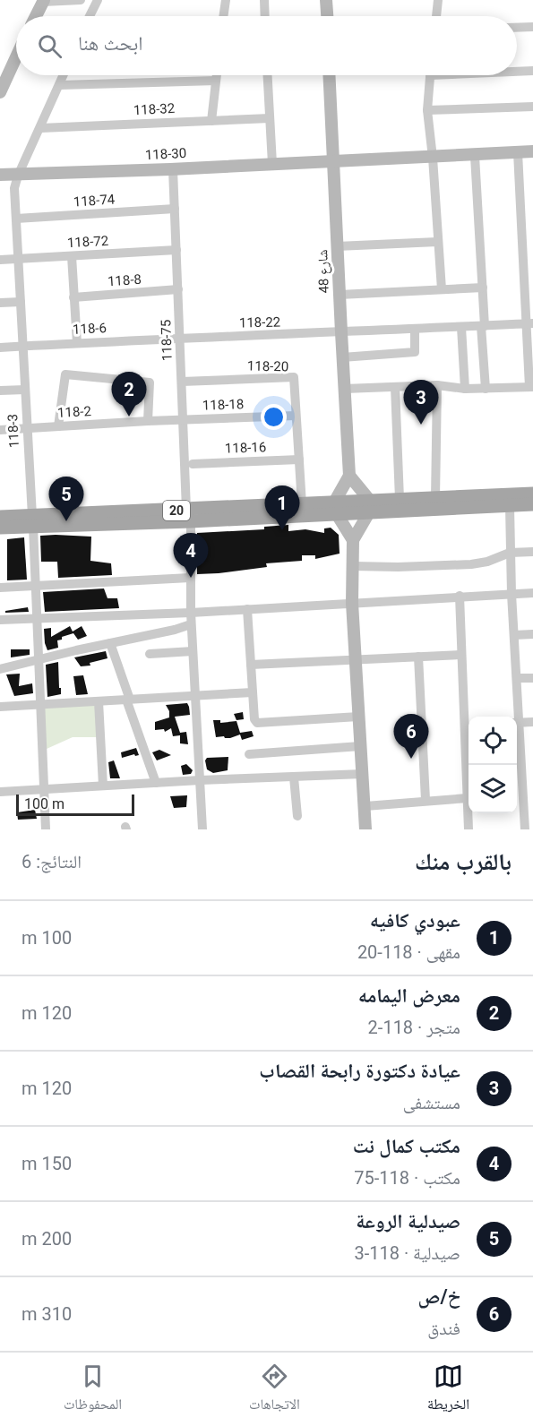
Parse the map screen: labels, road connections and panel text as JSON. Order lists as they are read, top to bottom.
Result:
{
  "streets": {
    "main road": ["20"],
    "street": [
      "118-32",
      "118-30",
      "118-74",
      "118-72",
      "شارع 48",
      "118-8",
      "118-22",
      "118-6",
      "118-75",
      "118-20",
      "118-18",
      "118-2",
      "118-3",
      "118-16"
    ]
  },
  "crossings": [
    ["118-32", "118-3"],
    ["118-30", "شارع 48"],
    ["118-30", "118-75"],
    ["118-30", "118-3"],
    ["118-74", "118-75"],
    ["118-74", "118-3"],
    ["118-72", "118-75"],
    ["118-72", "118-3"],
    ["شارع 48", "118-22"],
    ["118-8", "118-75"],
    ["118-22", "118-6"],
    ["118-22", "118-75"],
    ["118-6", "118-75"],
    ["118-6", "118-3"],
    ["118-75", "118-20"],
    ["118-75", "118-18"],
    ["118-75", "118-2"],
    ["118-75", "20"],
    ["118-20", "118-18"],
    ["118-20", "118-16"],
    ["118-20", "20"],
    ["118-18", "118-2"],
    ["118-2", "118-3"],
    ["118-3", "20"]
  ],
  "scale_bar": "100 m",
  "page": {
    "search": "ابحث هنا",
    "pins": [
      "2",
      "3",
      "5",
      "1",
      "4",
      "6"
    ],
    "scale": "100 m",
    "heading": ["بالقرب منك", "النتائج: 6"],
    "list": [
      {
        "mark": "1",
        "name": "عبودي كافيه",
        "note": "مقهى · 118-20",
        "value": "100 m"
      },
      {
        "mark": "2",
        "name": "معرض اليمامه",
        "note": "متجر · 118-2",
        "value": "120 m"
      },
      {
        "mark": "3",
        "name": "عيادة دكتورة رابحة القصاب",
        "note": "مستشفى",
        "value": "120 m"
      },
      {
        "mark": "4",
        "name": "مكتب كمال نت",
        "note": "مكتب · 118-75",
        "value": "150 m"
      },
      {
        "mark": "5",
        "name": "صيدلية الروعة",
        "note": "صيدلية · 118-3",
        "value": "200 m"
      },
      {
        "mark": "6",
        "name": "خ/ص",
        "note": "فندق",
        "value": "310 m"
      }
    ],
    "nav": ["الخريطة", "الاتجاهات", "المحفوظات"]
  }
}
